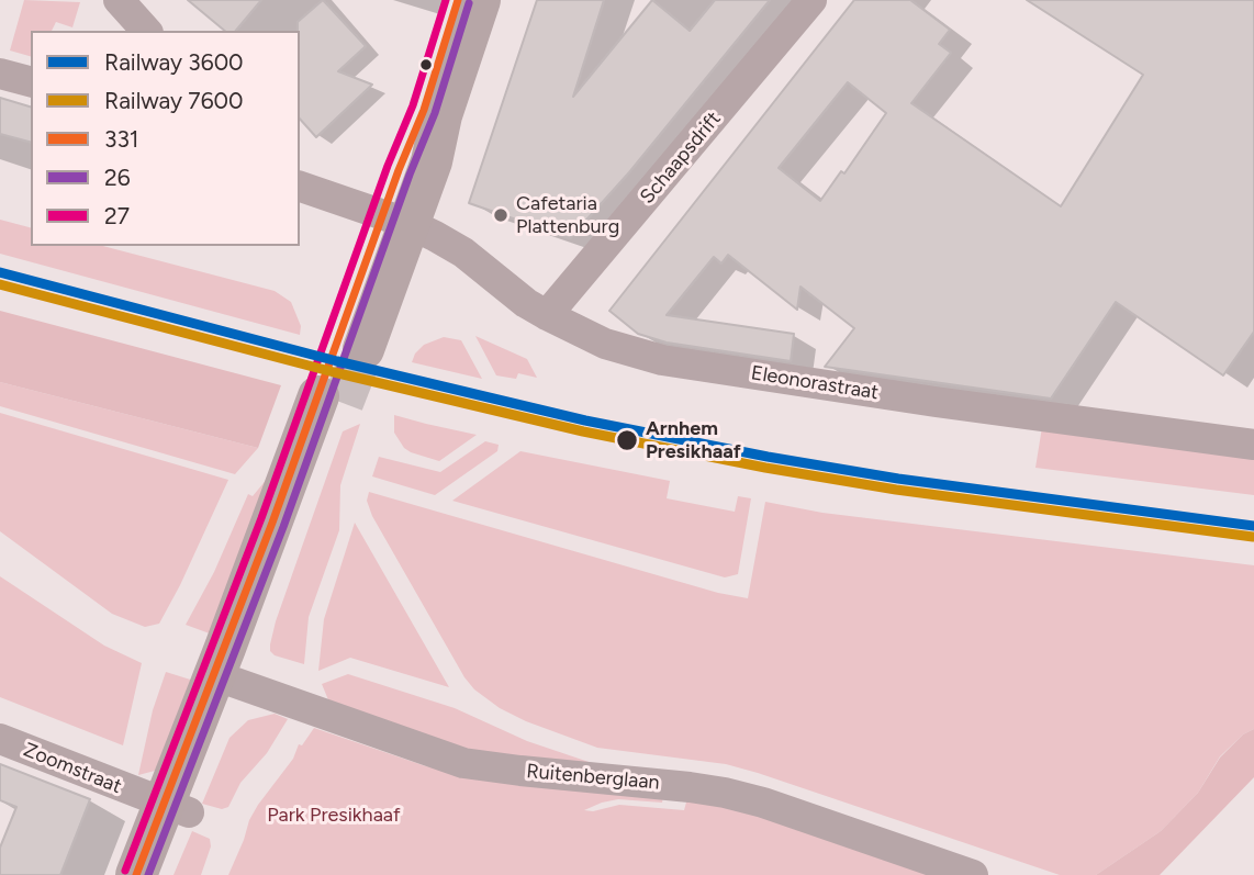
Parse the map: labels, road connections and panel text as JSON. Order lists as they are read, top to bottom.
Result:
{
  "streets": {
    "street": [
      "Schaapsdrift",
      "Eleonorastraat",
      "Zoomstraat",
      "Ruitenberglaan"
    ]
  },
  "crossings": [
    ["Schaapsdrift", "Eleonorastraat"]
  ],
  "parks": ["Park Presikhaaf"],
  "places": ["Cafetaria Plattenburg", "Arnhem Presikhaaf"],
  "lines": [
    "transit line 331",
    "transit line 27",
    "transit line 26",
    "rail line 3600",
    "rail line 7600"
  ],
  "legend": [
    "Railway 3600",
    "Railway 7600",
    "331",
    "26",
    "27"
  ]
}
